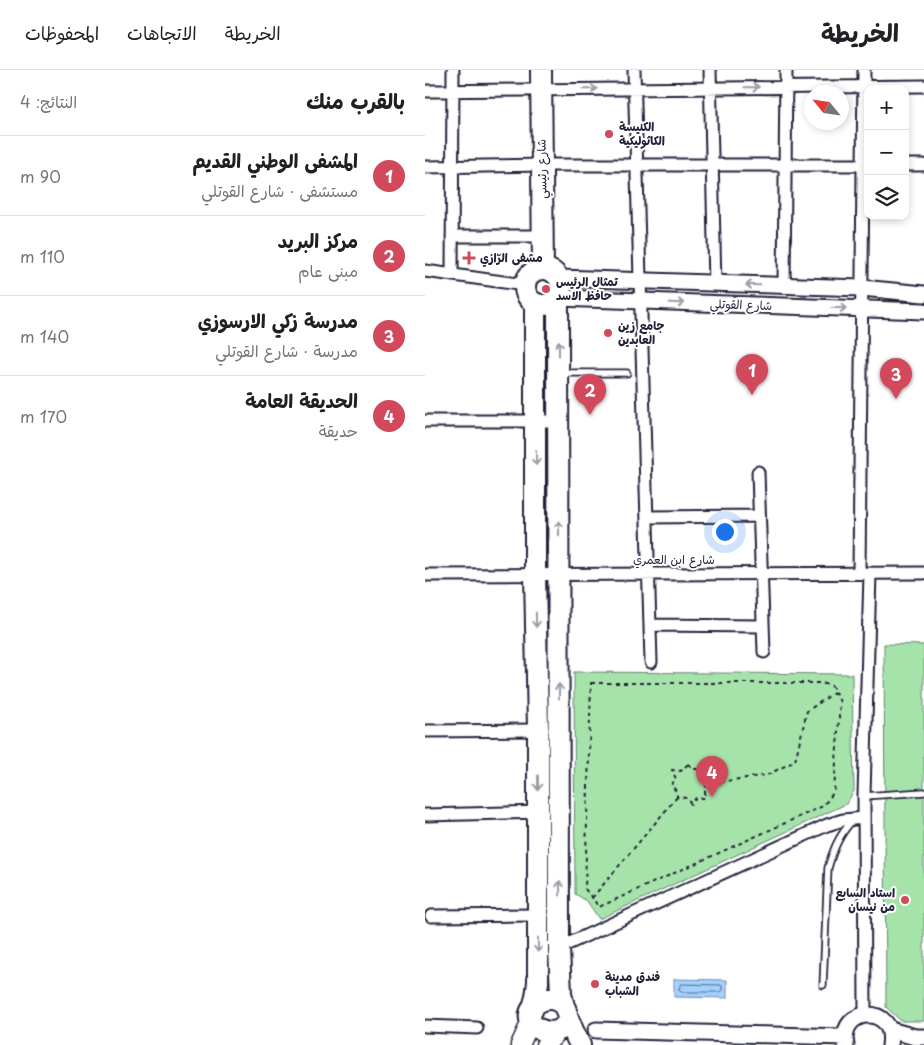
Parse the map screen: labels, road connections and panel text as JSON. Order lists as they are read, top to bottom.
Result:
{
  "streets": {
    "highway": ["شارع رئيسي"],
    "street": ["شارع القوتلي", "شارع ابن العمري"]
  },
  "crossings": [
    ["شارع رئيسي", "شارع القوتلي"]
  ],
  "places": {
    "other": [
      "الكنيسة الكاثوليكية",
      "تمثال الرئيس حافظ الاسد",
      "جامع زين العابدين",
      "استاد السابع من نيسان",
      "فندق مدينة الشباب"
    ],
    "health": ["مشفى الرّازي"]
  },
  "north": "top left",
  "page": {
    "header": "الخريطة",
    "nav": ["الخريطة", "الاتجاهات", "المحفوظات"],
    "heading": ["بالقرب منك", "النتائج: 4"],
    "map_buttons": ["+", "−"],
    "list": [
      {
        "mark": "1",
        "name": "المشفى الوطني القديم",
        "note": "مستشفى · شارع القوتلي",
        "value": "90 m"
      },
      {
        "mark": "2",
        "name": "مركز البريد",
        "note": "مبنى عام",
        "value": "110 m"
      },
      {
        "mark": "3",
        "name": "مدرسة زكي الارسوزي",
        "note": "مدرسة · شارع القوتلي",
        "value": "140 m"
      },
      {
        "mark": "4",
        "name": "الحديقة العامة",
        "note": "حديقة",
        "value": "170 m"
      }
    ],
    "pins": [
      "1",
      "3",
      "2",
      "4"
    ]
  }
}
